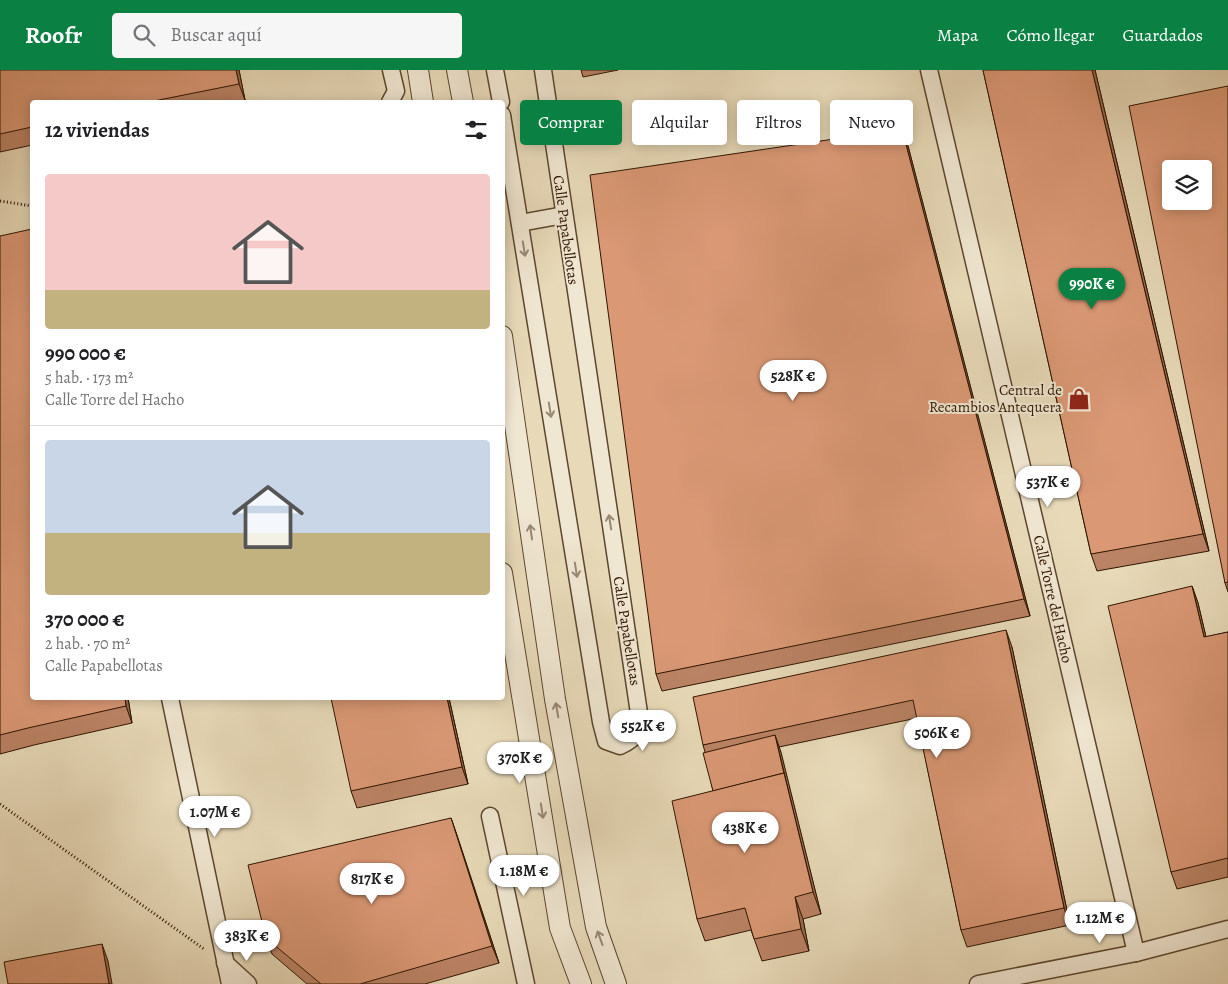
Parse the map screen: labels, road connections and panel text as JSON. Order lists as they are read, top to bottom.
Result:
{
  "streets": {
    "street": ["Calle Papabellotas", "Calle Torre del Hacho"]
  },
  "places": {
    "shop": ["Central de Recambios Antequera"]
  },
  "page": {
    "header": "Roofr",
    "search": "Buscar aquí",
    "nav": ["Mapa", "Cómo llegar", "Guardados"],
    "chip": [
      "Comprar",
      "Alquilar",
      "Filtros",
      "Nuevo"
    ],
    "heading": "12 viviendas",
    "list": [
      {
        "name": "990 000 €",
        "note": "5 hab. · 173 m² · Calle Torre del Hacho"
      },
      {
        "name": "370 000 €",
        "note": "2 hab. · 70 m² · Calle Papabellotas"
      }
    ],
    "price": [
      "990K €",
      "528K €",
      "537K €",
      "552K €",
      "506K €",
      "370K €",
      "1.07M €",
      "438K €",
      "1.18M €",
      "817K €",
      "1.12M €",
      "383K €"
    ]
  }
}
